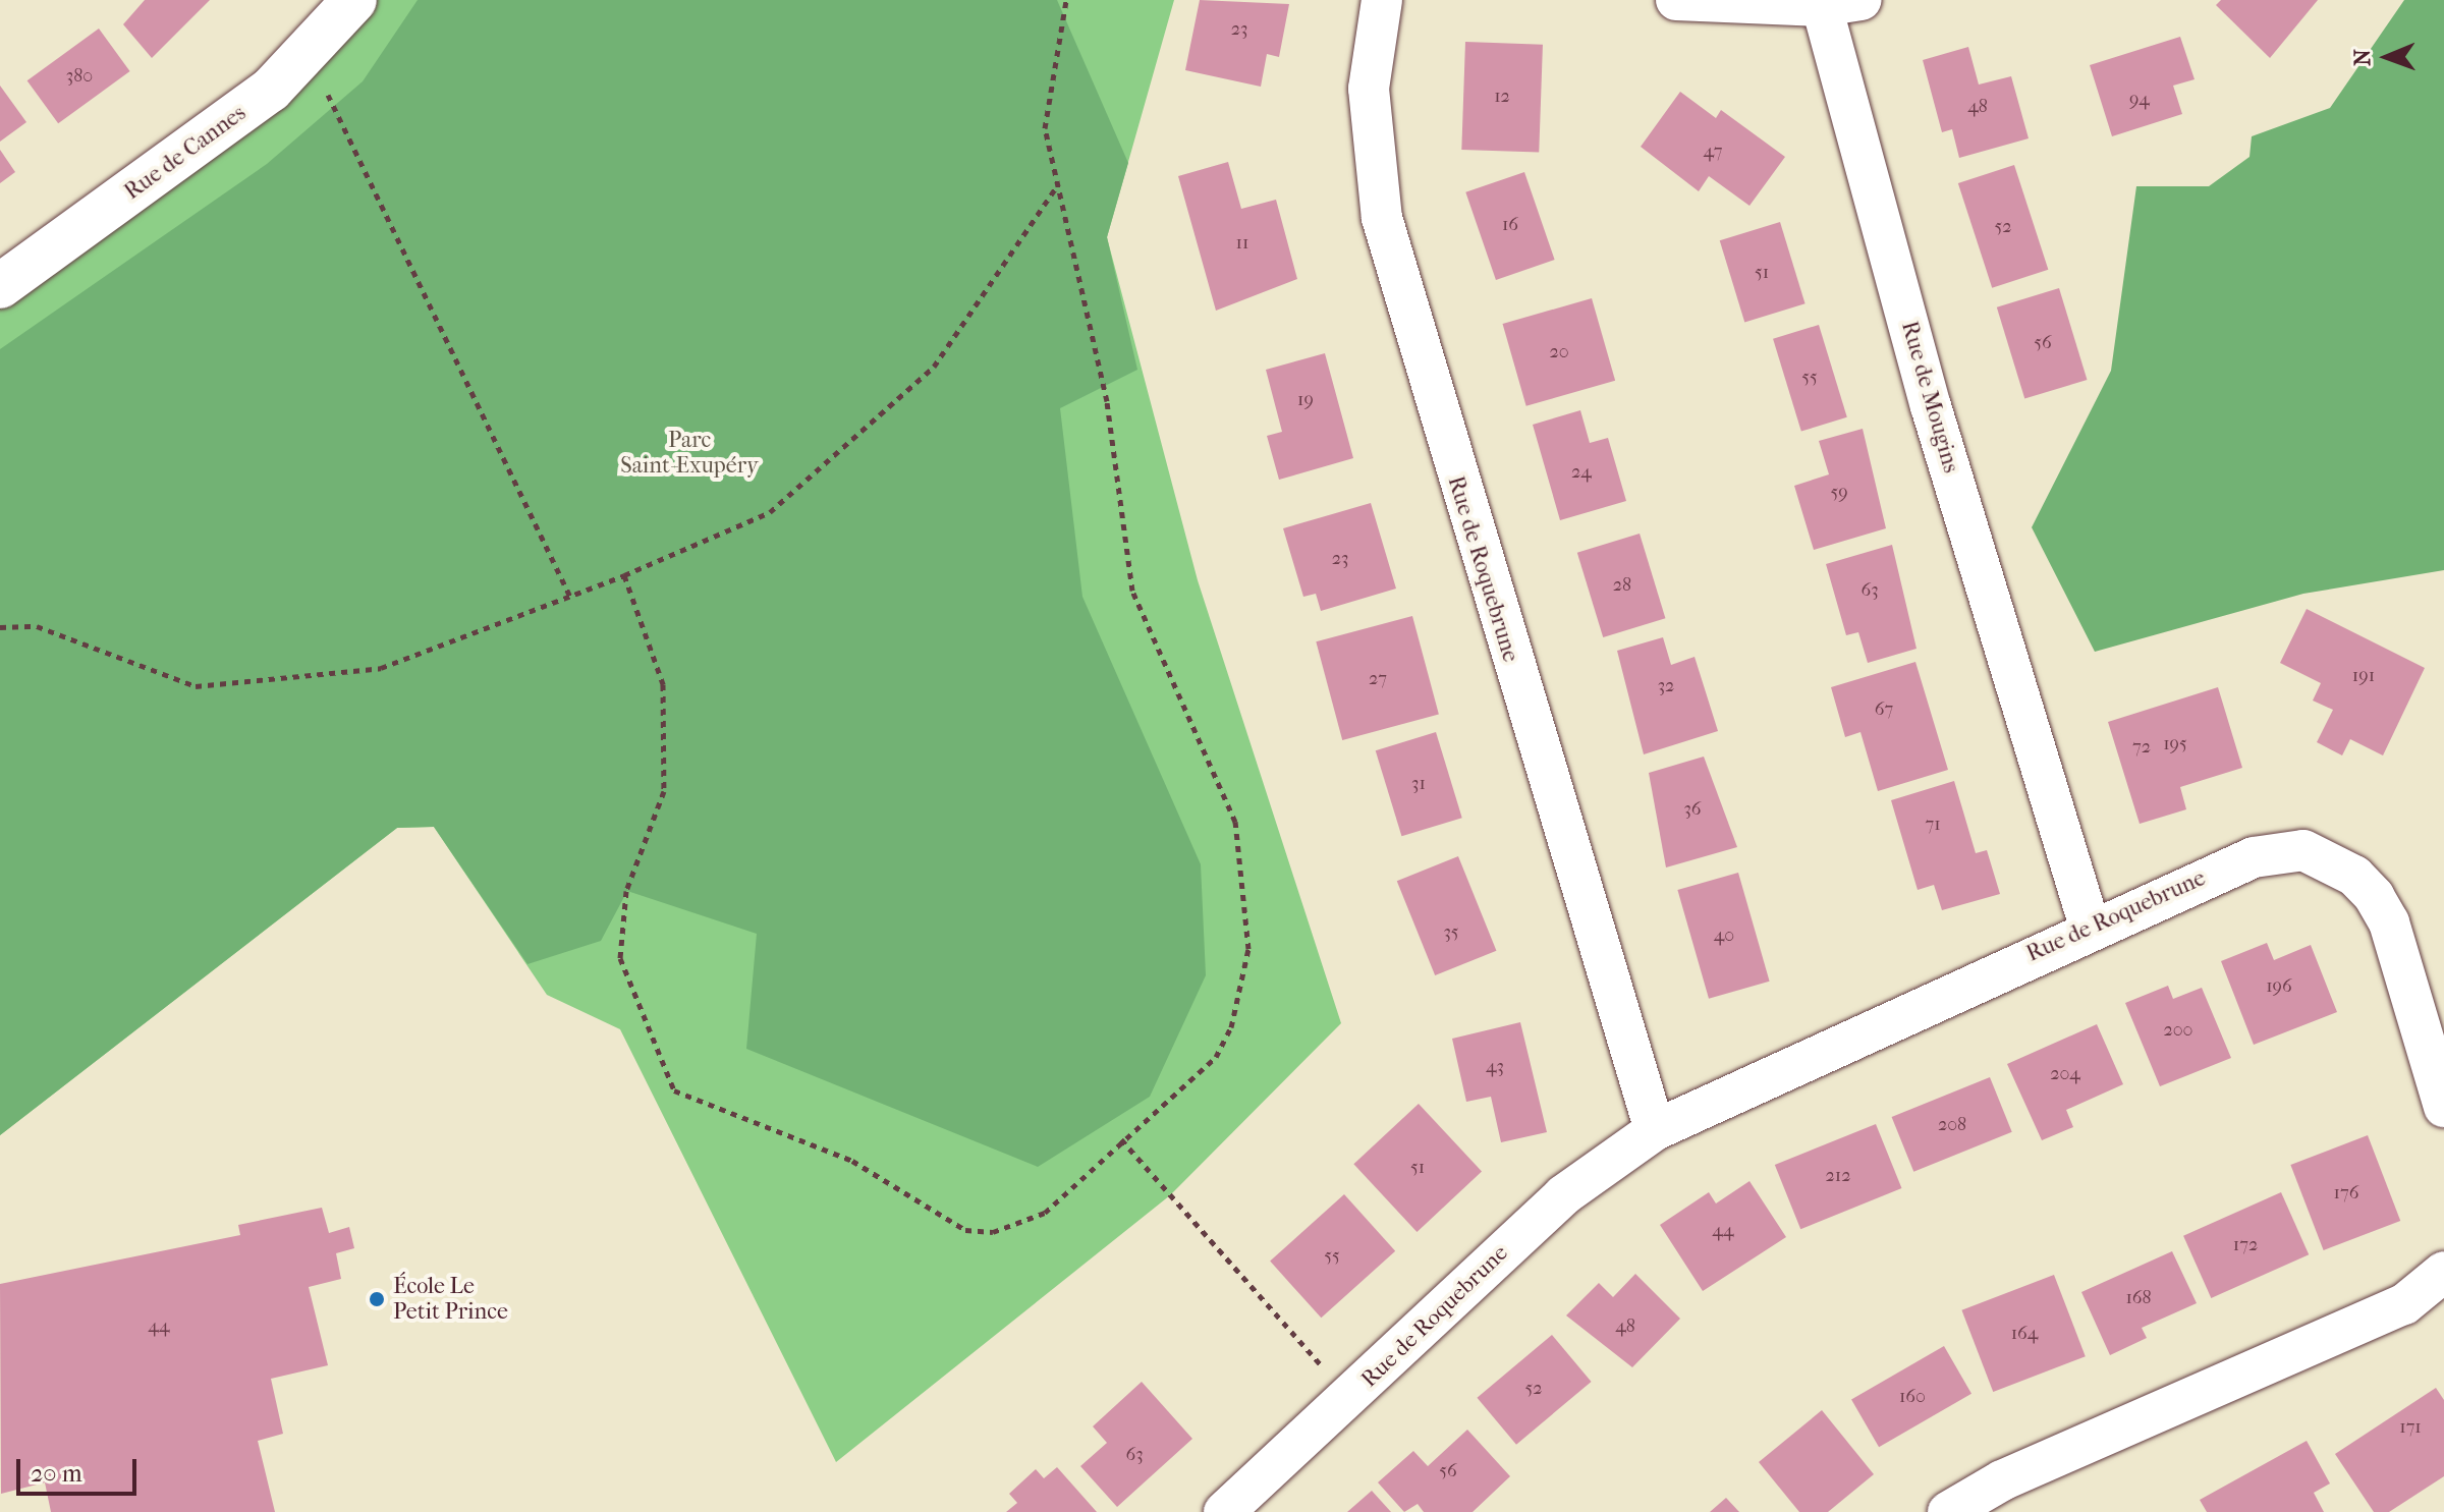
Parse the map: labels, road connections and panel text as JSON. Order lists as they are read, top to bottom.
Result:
{
  "streets": {
    "street": ["Rue de Cannes", "Rue de Mougins", "Rue de Roquebrune"]
  },
  "crossings": [
    ["Rue de Mougins", "Rue de Roquebrune"]
  ],
  "parks": ["Parc Saint-Exupéry"],
  "places": ["École Le Petit Prince"],
  "house_numbers": [
    "23",
    "380",
    "12",
    "94",
    "48",
    "47",
    "16",
    "52",
    "11",
    "51",
    "56",
    "20",
    "55",
    "19",
    "24",
    "59",
    "23",
    "28",
    "63",
    "191",
    "27",
    "32",
    "67",
    "195",
    "72",
    "31",
    "36",
    "71",
    "35",
    "40",
    "196",
    "200",
    "43",
    "204",
    "208",
    "51",
    "212",
    "176",
    "44",
    "172",
    "55",
    "168",
    "44",
    "48",
    "164",
    "52",
    "160",
    "171",
    "63",
    "56"
  ],
  "scale_bar": "20 m",
  "north": "left"
}
